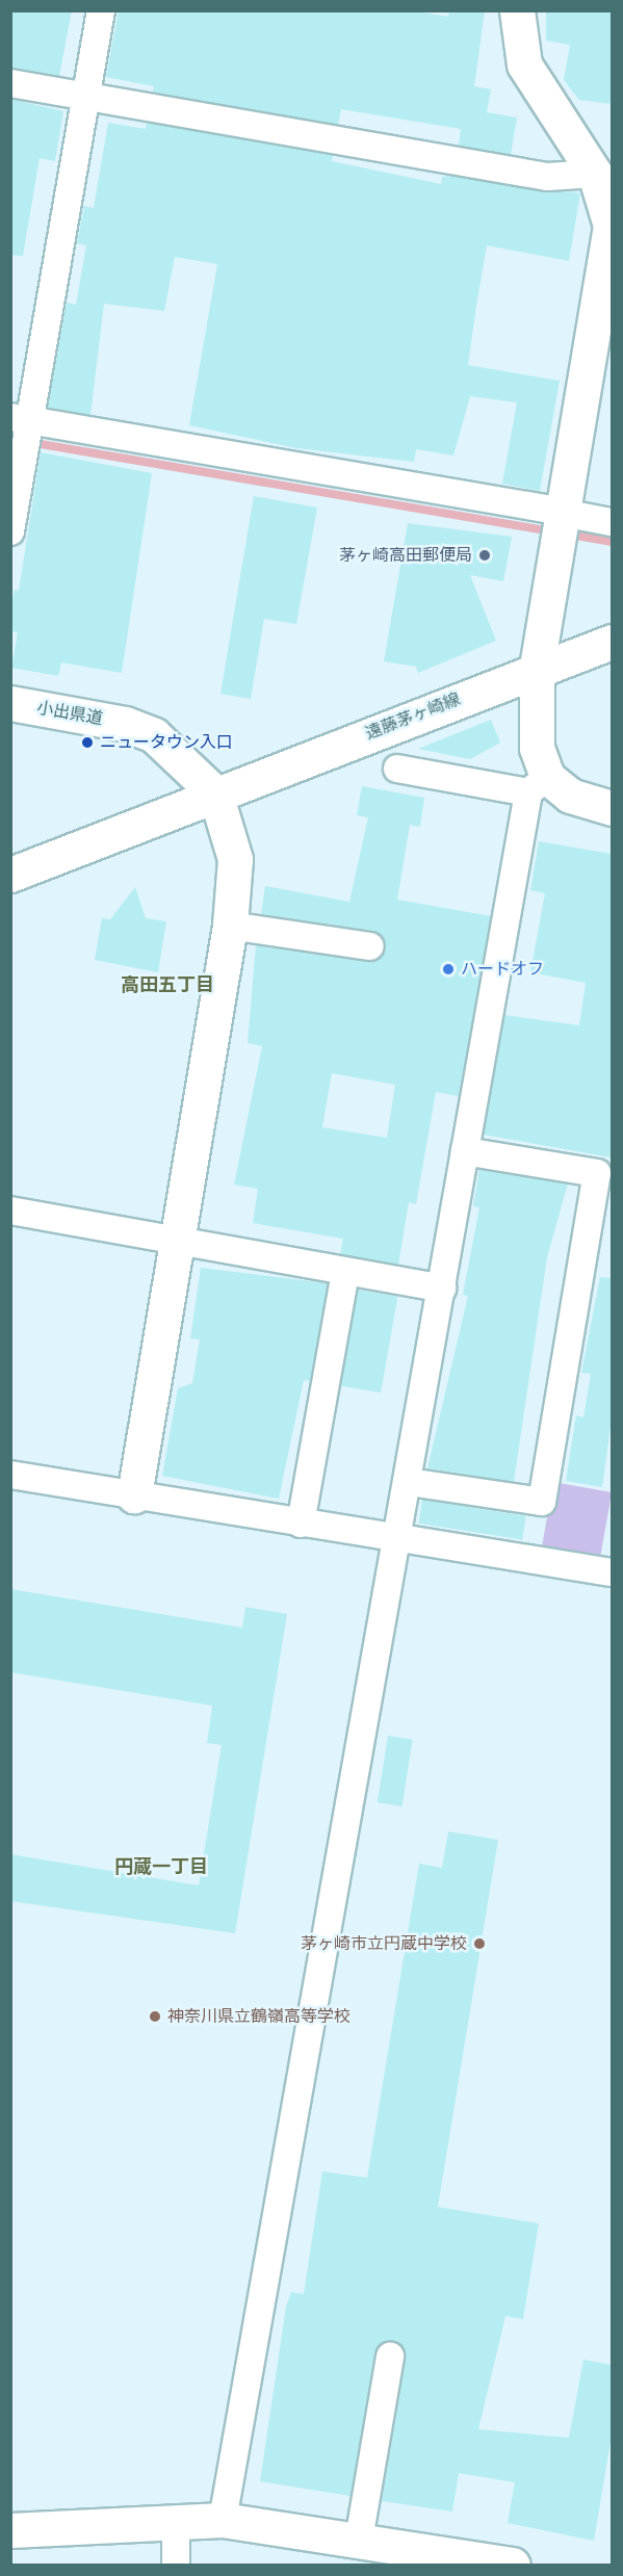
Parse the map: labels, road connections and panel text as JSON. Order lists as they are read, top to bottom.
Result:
{
  "streets": {
    "street": ["小出県道", "遠藤茅ヶ崎線"]
  },
  "crossings": [
    ["小出県道", "遠藤茅ヶ崎線"]
  ],
  "districts": ["高田五丁目", "円蔵一丁目"],
  "places": [
    "茅ヶ崎高田郵便局",
    "ニュータウン入口",
    "ハードオフ",
    "茅ヶ崎市立円蔵中学校",
    "神奈川県立鶴嶺高等学校"
  ]
}
